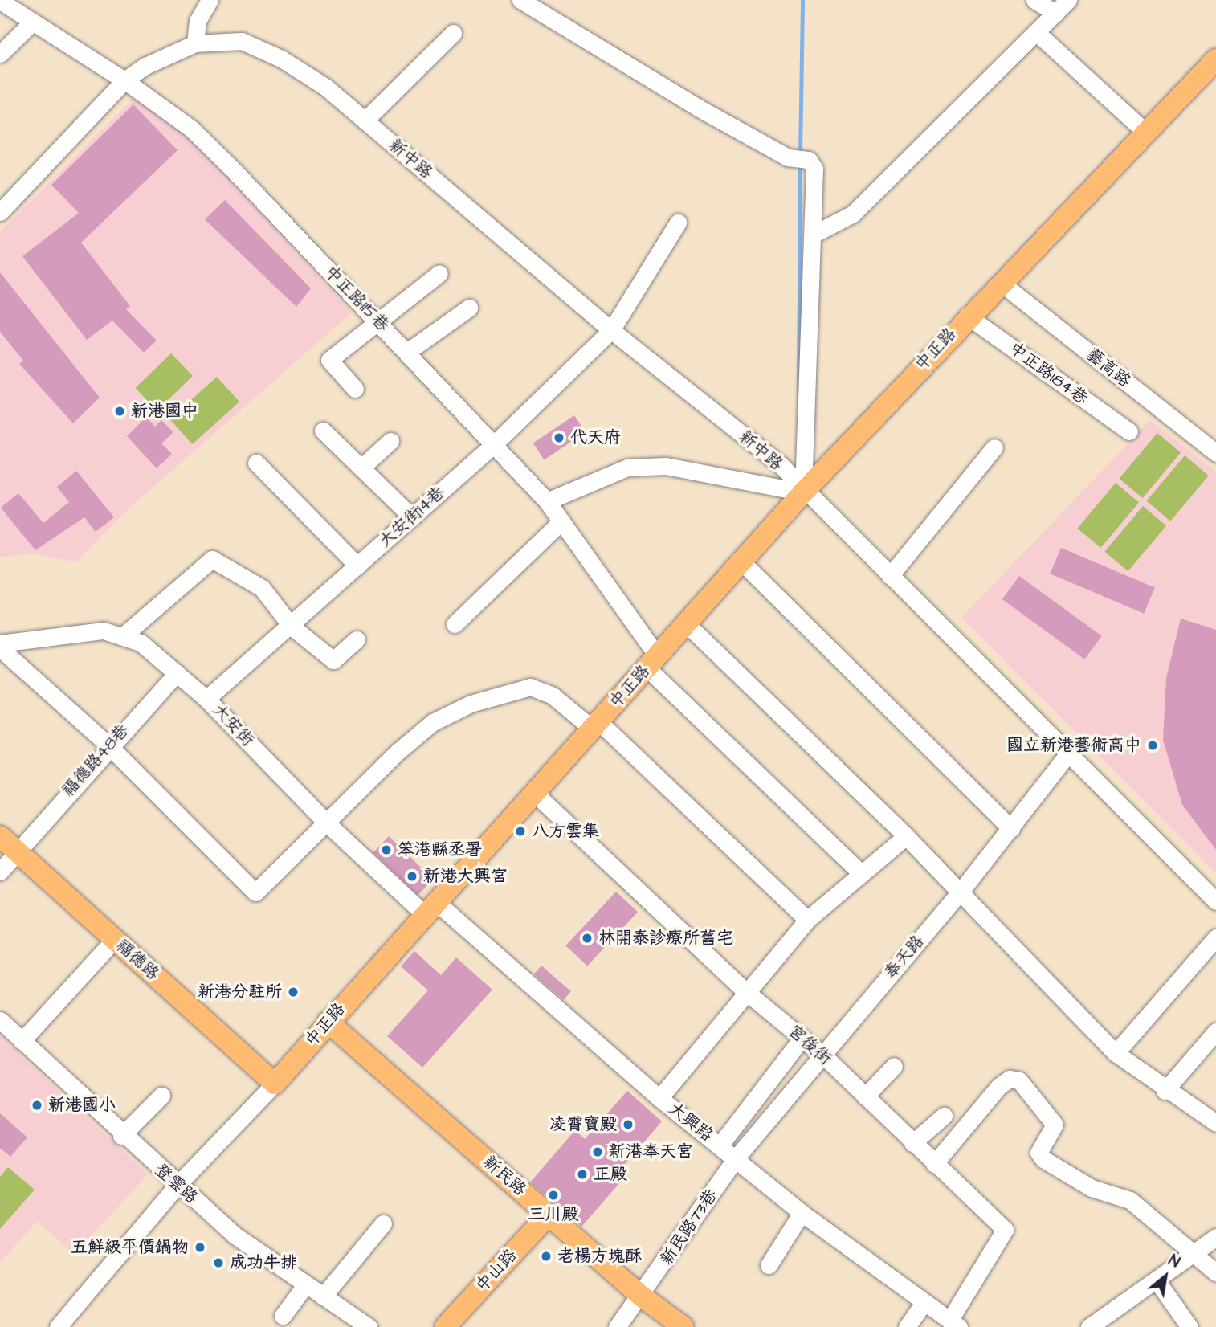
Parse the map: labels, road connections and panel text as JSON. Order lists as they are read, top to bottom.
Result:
{
  "streets": {
    "main road": [
      "中正路",
      "福德路",
      "新民路",
      "中山路"
    ],
    "street": [
      "新中路",
      "中正路115巷",
      "藝高路",
      "中正路184巷",
      "大安街14巷",
      "大安街",
      "福德路48巷",
      "奉天路",
      "宮後街",
      "大興路",
      "登雲路",
      "新民路73巷"
    ]
  },
  "crossings": [
    ["新中路", "中正路115巷"],
    ["新中路", "中正路"],
    ["新中路", "大安街14巷"],
    ["新中路", "奉天路"],
    ["中正路115巷", "中正路"],
    ["中正路115巷", "大安街14巷"],
    ["中正路", "藝高路"],
    ["中正路", "中正路184巷"],
    ["中正路", "大安街"],
    ["中正路", "福德路"],
    ["中正路", "宮後街"],
    ["中正路", "大興路"],
    ["中正路", "新民路"],
    ["中正路", "登雲路"],
    ["大安街14巷", "大安街"],
    ["大安街", "福德路48巷"],
    ["大安街", "大興路"],
    ["福德路48巷", "福德路"],
    ["奉天路", "宮後街"],
    ["奉天路", "大興路"],
    ["奉天路", "新民路73巷"],
    ["宮後街", "大興路"],
    ["大興路", "新民路73巷"],
    ["新民路", "新民路73巷"],
    ["新民路", "中山路"]
  ],
  "places": [
    "新港國中",
    "代天府",
    "國立新港藝術高中",
    "八方雲集",
    "笨港縣丞署",
    "新港大興宮",
    "林開泰診療所舊宅",
    "新港分駐所",
    "新港國小",
    "凌霄寶殿",
    "新港奉天宮",
    "正殿",
    "三川殿",
    "五鮮級平價鍋物",
    "老楊方塊酥",
    "成功牛排"
  ],
  "north": "top right"
}
